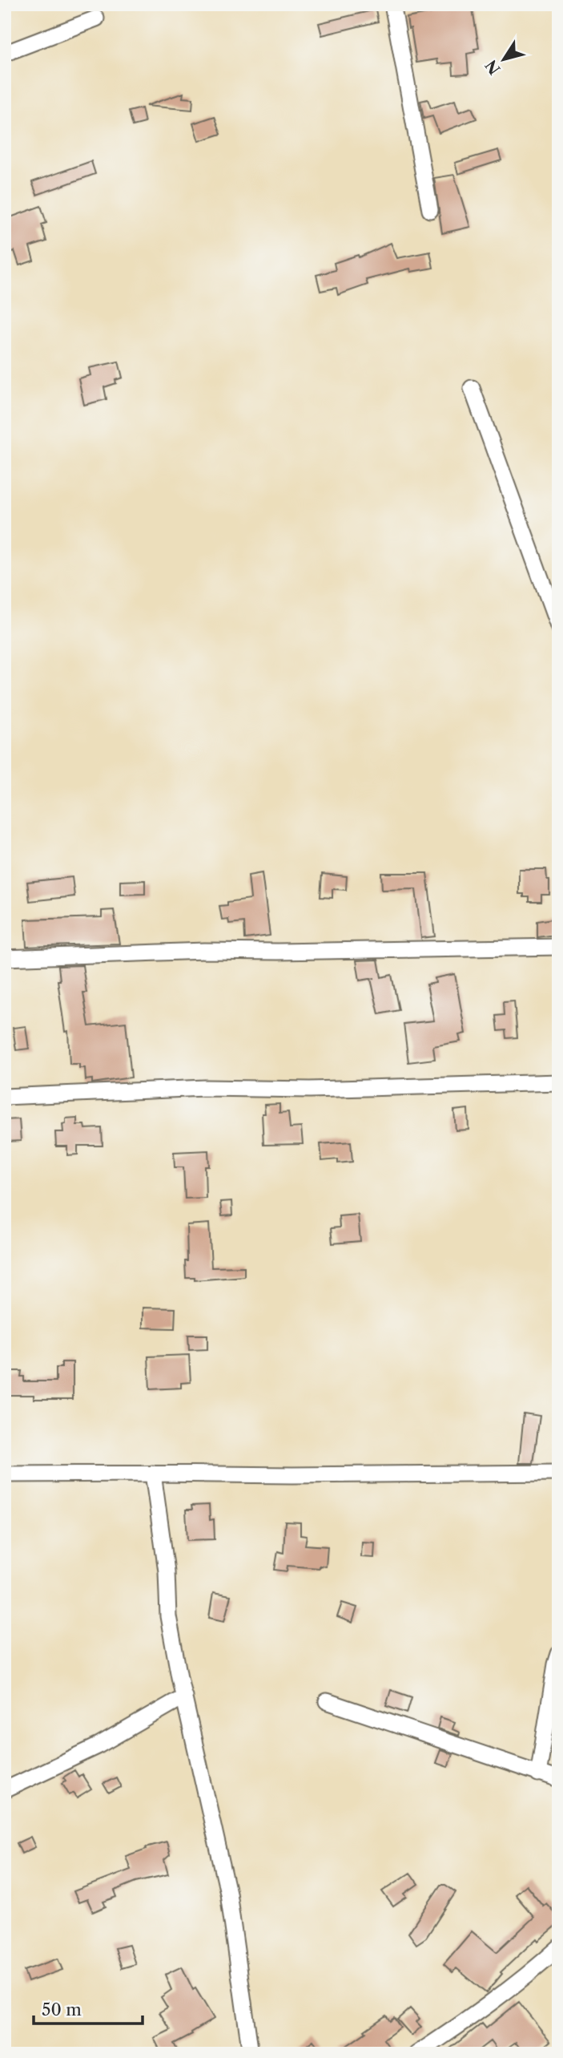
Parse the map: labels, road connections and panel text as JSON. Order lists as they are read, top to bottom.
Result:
{
  "scale_bar": "50 m",
  "north": "bottom left"
}
